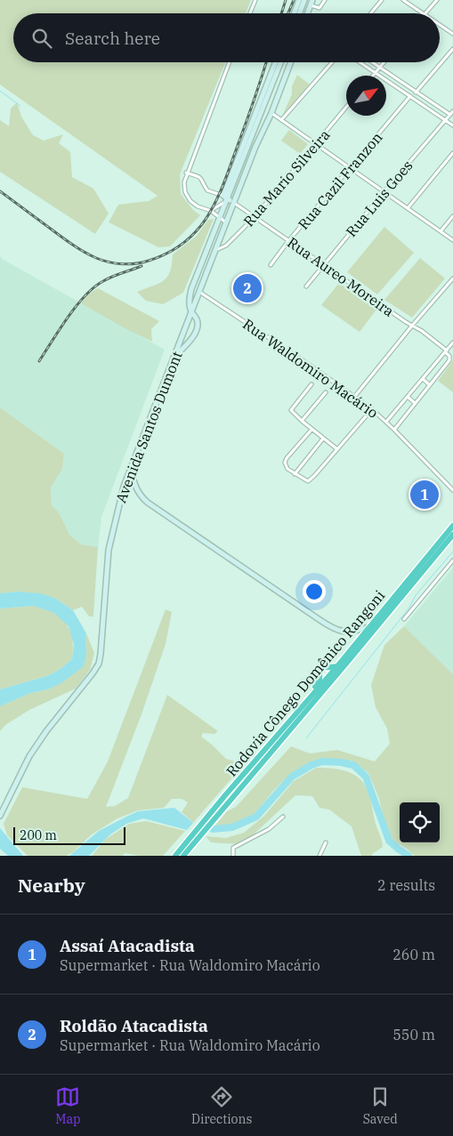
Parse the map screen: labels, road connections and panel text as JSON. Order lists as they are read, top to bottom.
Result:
{
  "streets": {
    "highway": ["Rodovia Cônego Domênico Rangoni"],
    "main road": ["Avenida Santos Dumont"],
    "street": [
      "Rua Mario Silveira",
      "Rua Cazil Franzon",
      "Rua Luis Goes",
      "Rua Aureo Moreira",
      "Rua Waldomiro Macário"
    ]
  },
  "crossings": [
    ["Rua Mario Silveira", "Rua Aureo Moreira"],
    ["Rua Mario Silveira", "Avenida Santos Dumont"],
    ["Rua Cazil Franzon", "Rua Aureo Moreira"],
    ["Rua Luis Goes", "Rua Aureo Moreira"],
    ["Rua Aureo Moreira", "Avenida Santos Dumont"],
    ["Rua Waldomiro Macário", "Avenida Santos Dumont"]
  ],
  "scale_bar": "200 m",
  "north": "top right",
  "page": {
    "search": "Search here",
    "pins": ["2", "1"],
    "scale": "200 m",
    "heading": ["Nearby", "2 results"],
    "list": [
      {
        "mark": "1",
        "name": "Assaí Atacadista",
        "note": "Supermarket · Rua Waldomiro Macário",
        "value": "260 m"
      },
      {
        "mark": "2",
        "name": "Roldão Atacadista",
        "note": "Supermarket · Rua Waldomiro Macário",
        "value": "550 m"
      }
    ],
    "nav": ["Map", "Directions", "Saved"]
  }
}
